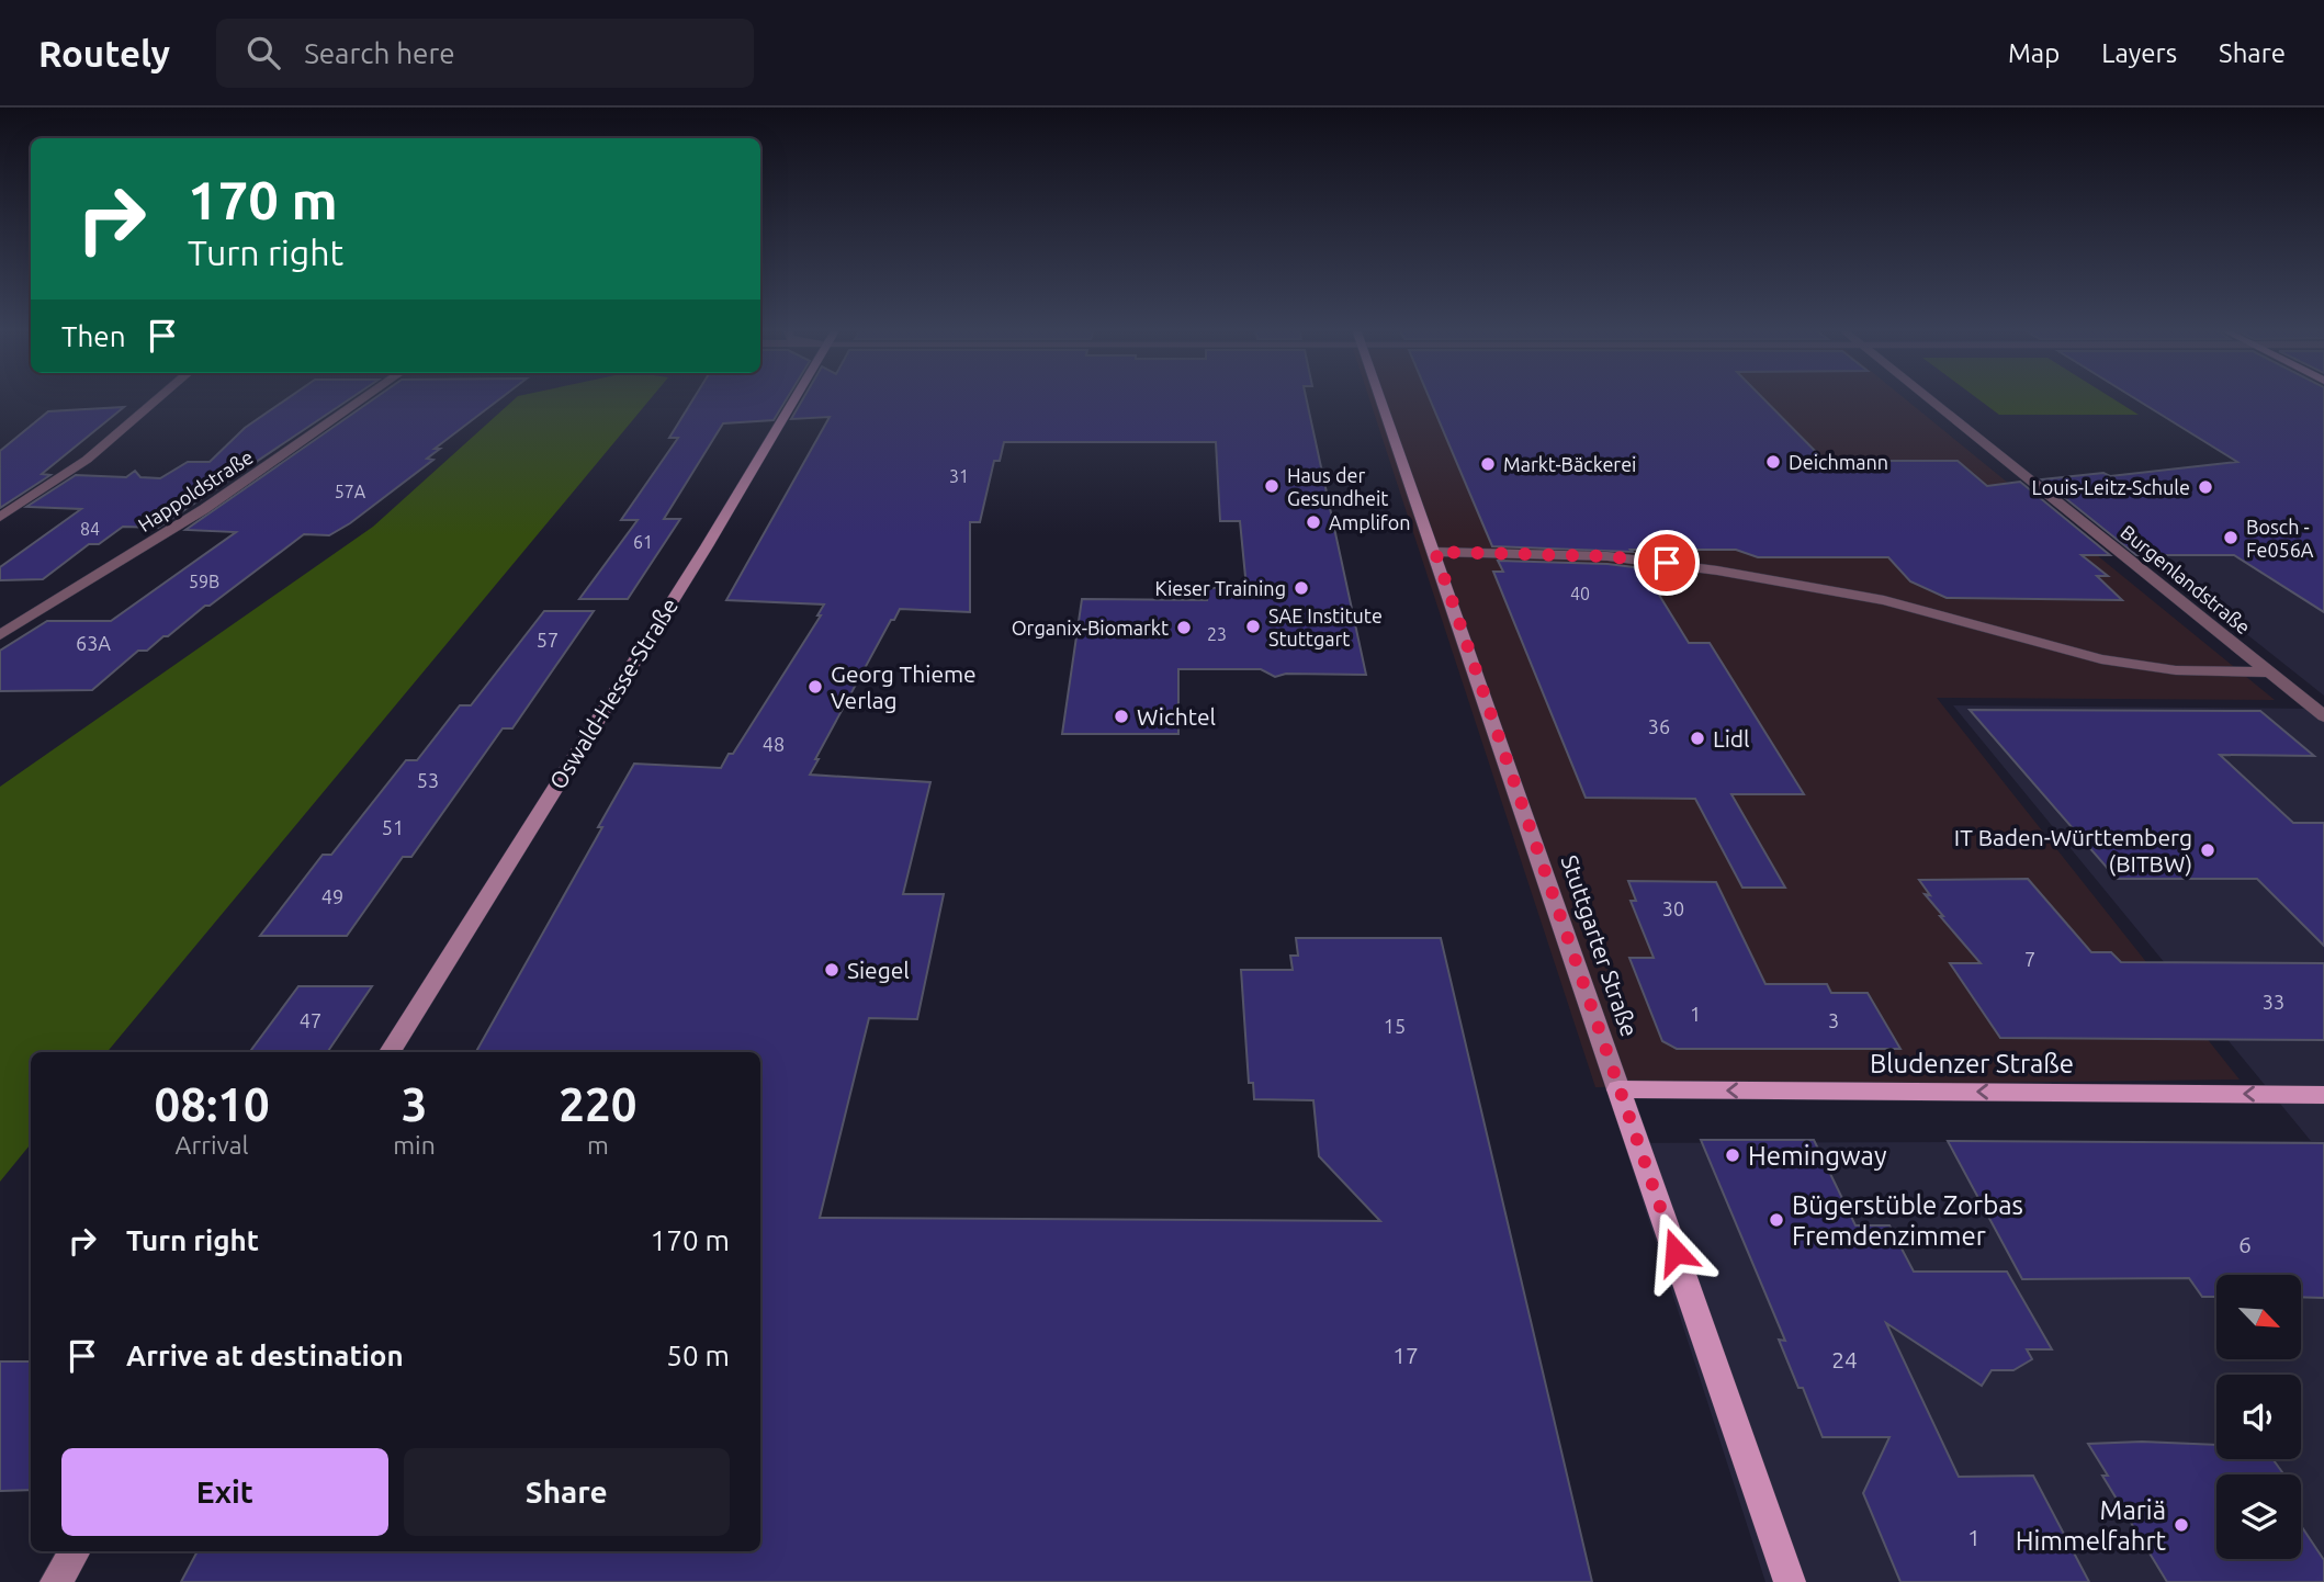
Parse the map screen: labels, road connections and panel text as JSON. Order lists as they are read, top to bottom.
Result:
{
  "streets": {
    "main road": ["Stuttgarter Straße", "Bludenzer Straße"],
    "street": ["Happoldstraße", "Burgenlandstraße", "Oswald-Hesse-Straße"]
  },
  "crossings": [
    ["Stuttgarter Straße", "Bludenzer Straße"]
  ],
  "one_way": ["Bludenzer Straße"],
  "places": [
    "Deichmann",
    "Markt-Bäckerei",
    "Haus der Gesundheit",
    "Louis-Leitz-Schule",
    "Amplifon",
    "Bosch - Fe056A",
    "Kieser Training",
    "SAE Institute Stuttgart",
    "Organix-Biomarkt",
    "Georg Thieme Verlag",
    "Wichtel",
    "Lidl",
    "IT Baden-Württemberg (BITBW)",
    "Siegel",
    "Hemingway",
    "Bügerstüble Zorbas Fremdenzimmer",
    "Mariä Himmelfahrt"
  ],
  "house_numbers": [
    "31",
    "57A",
    "84",
    "61",
    "59B",
    "40",
    "23",
    "57",
    "63A",
    "36",
    "48",
    "53",
    "51",
    "49",
    "30",
    "7",
    "33",
    "1",
    "47",
    "3",
    "15",
    "6",
    "17",
    "24",
    "1"
  ],
  "north": "bottom right",
  "page": {
    "header": "Routely",
    "search": "Search here",
    "nav": ["Map", "Layers", "Share"],
    "turn": ["170 m", "Turn right"],
    "then": "Then",
    "eta": [
      "08:10",
      "Arrival",
      "3",
      "min",
      "220",
      "m"
    ],
    "list": [
      {
        "name": "Turn right",
        "value": "170 m"
      },
      {
        "name": "Arrive at destination",
        "value": "50 m"
      }
    ],
    "buttons": ["Exit", "Share"]
  }
}
